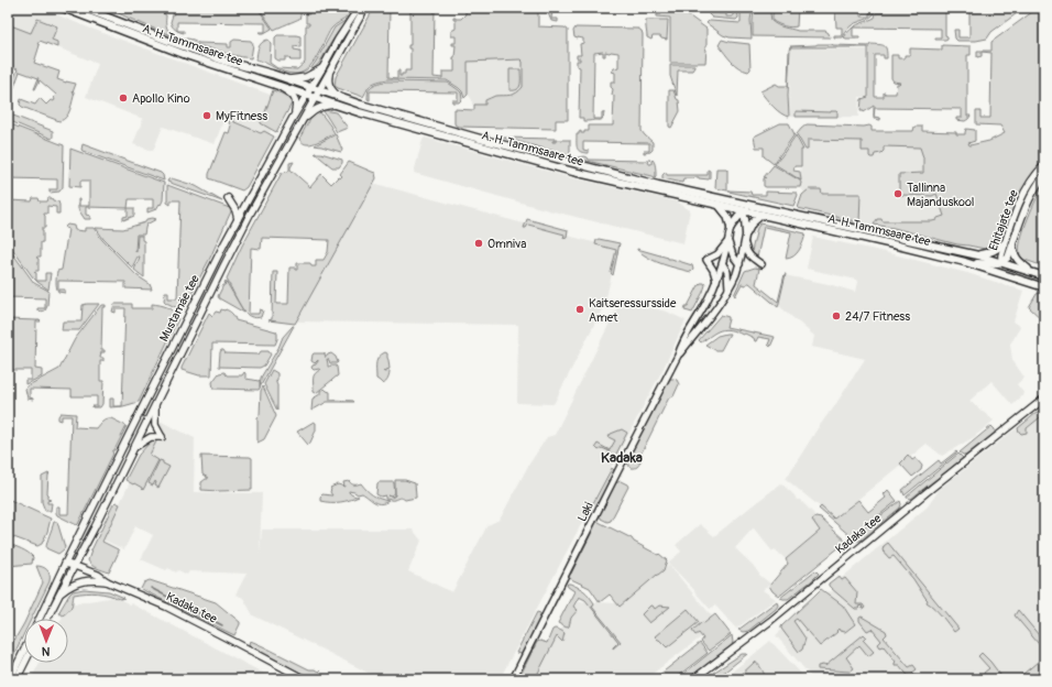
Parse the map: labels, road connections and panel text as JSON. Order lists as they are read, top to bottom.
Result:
{
  "streets": {
    "main road": [
      "A. H. Tammsaare tee",
      "Ehitajate tee",
      "Mustamäe tee",
      "Kadaka tee"
    ],
    "street": ["Laki"]
  },
  "crossings": [
    ["A. H. Tammsaare tee", "Ehitajate tee"],
    ["A. H. Tammsaare tee", "Mustamäe tee"],
    ["Mustamäe tee", "Kadaka tee"]
  ],
  "districts": ["Kadaka"],
  "places": [
    "Apollo Kino",
    "MyFitness",
    "Tallinna Majanduskool",
    "Omniva",
    "Kaitseressursside Amet",
    "24/7 Fitness"
  ],
  "north": "bottom"
}
